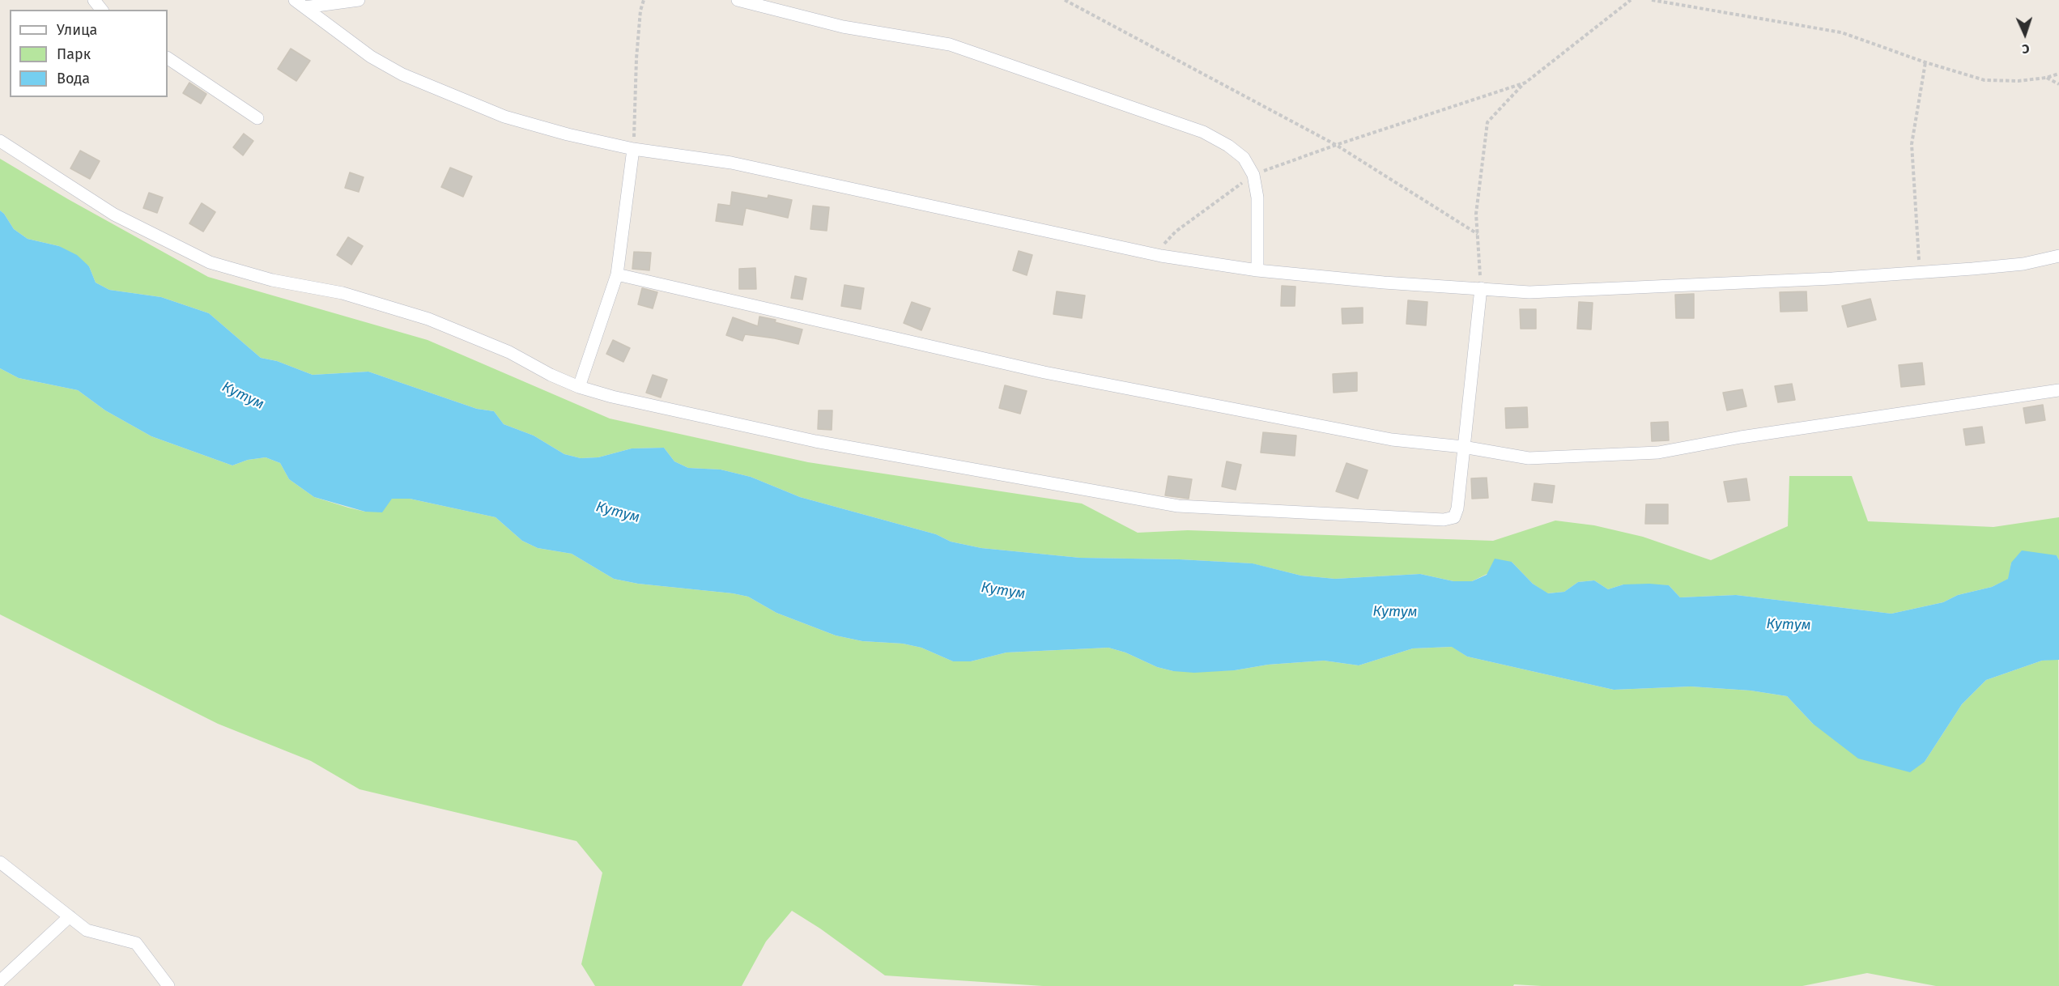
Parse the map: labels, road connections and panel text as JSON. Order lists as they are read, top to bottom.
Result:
{
  "water": ["Кутум"],
  "legend": ["Улица", "Парк", "Вода"],
  "north": "bottom"
}
